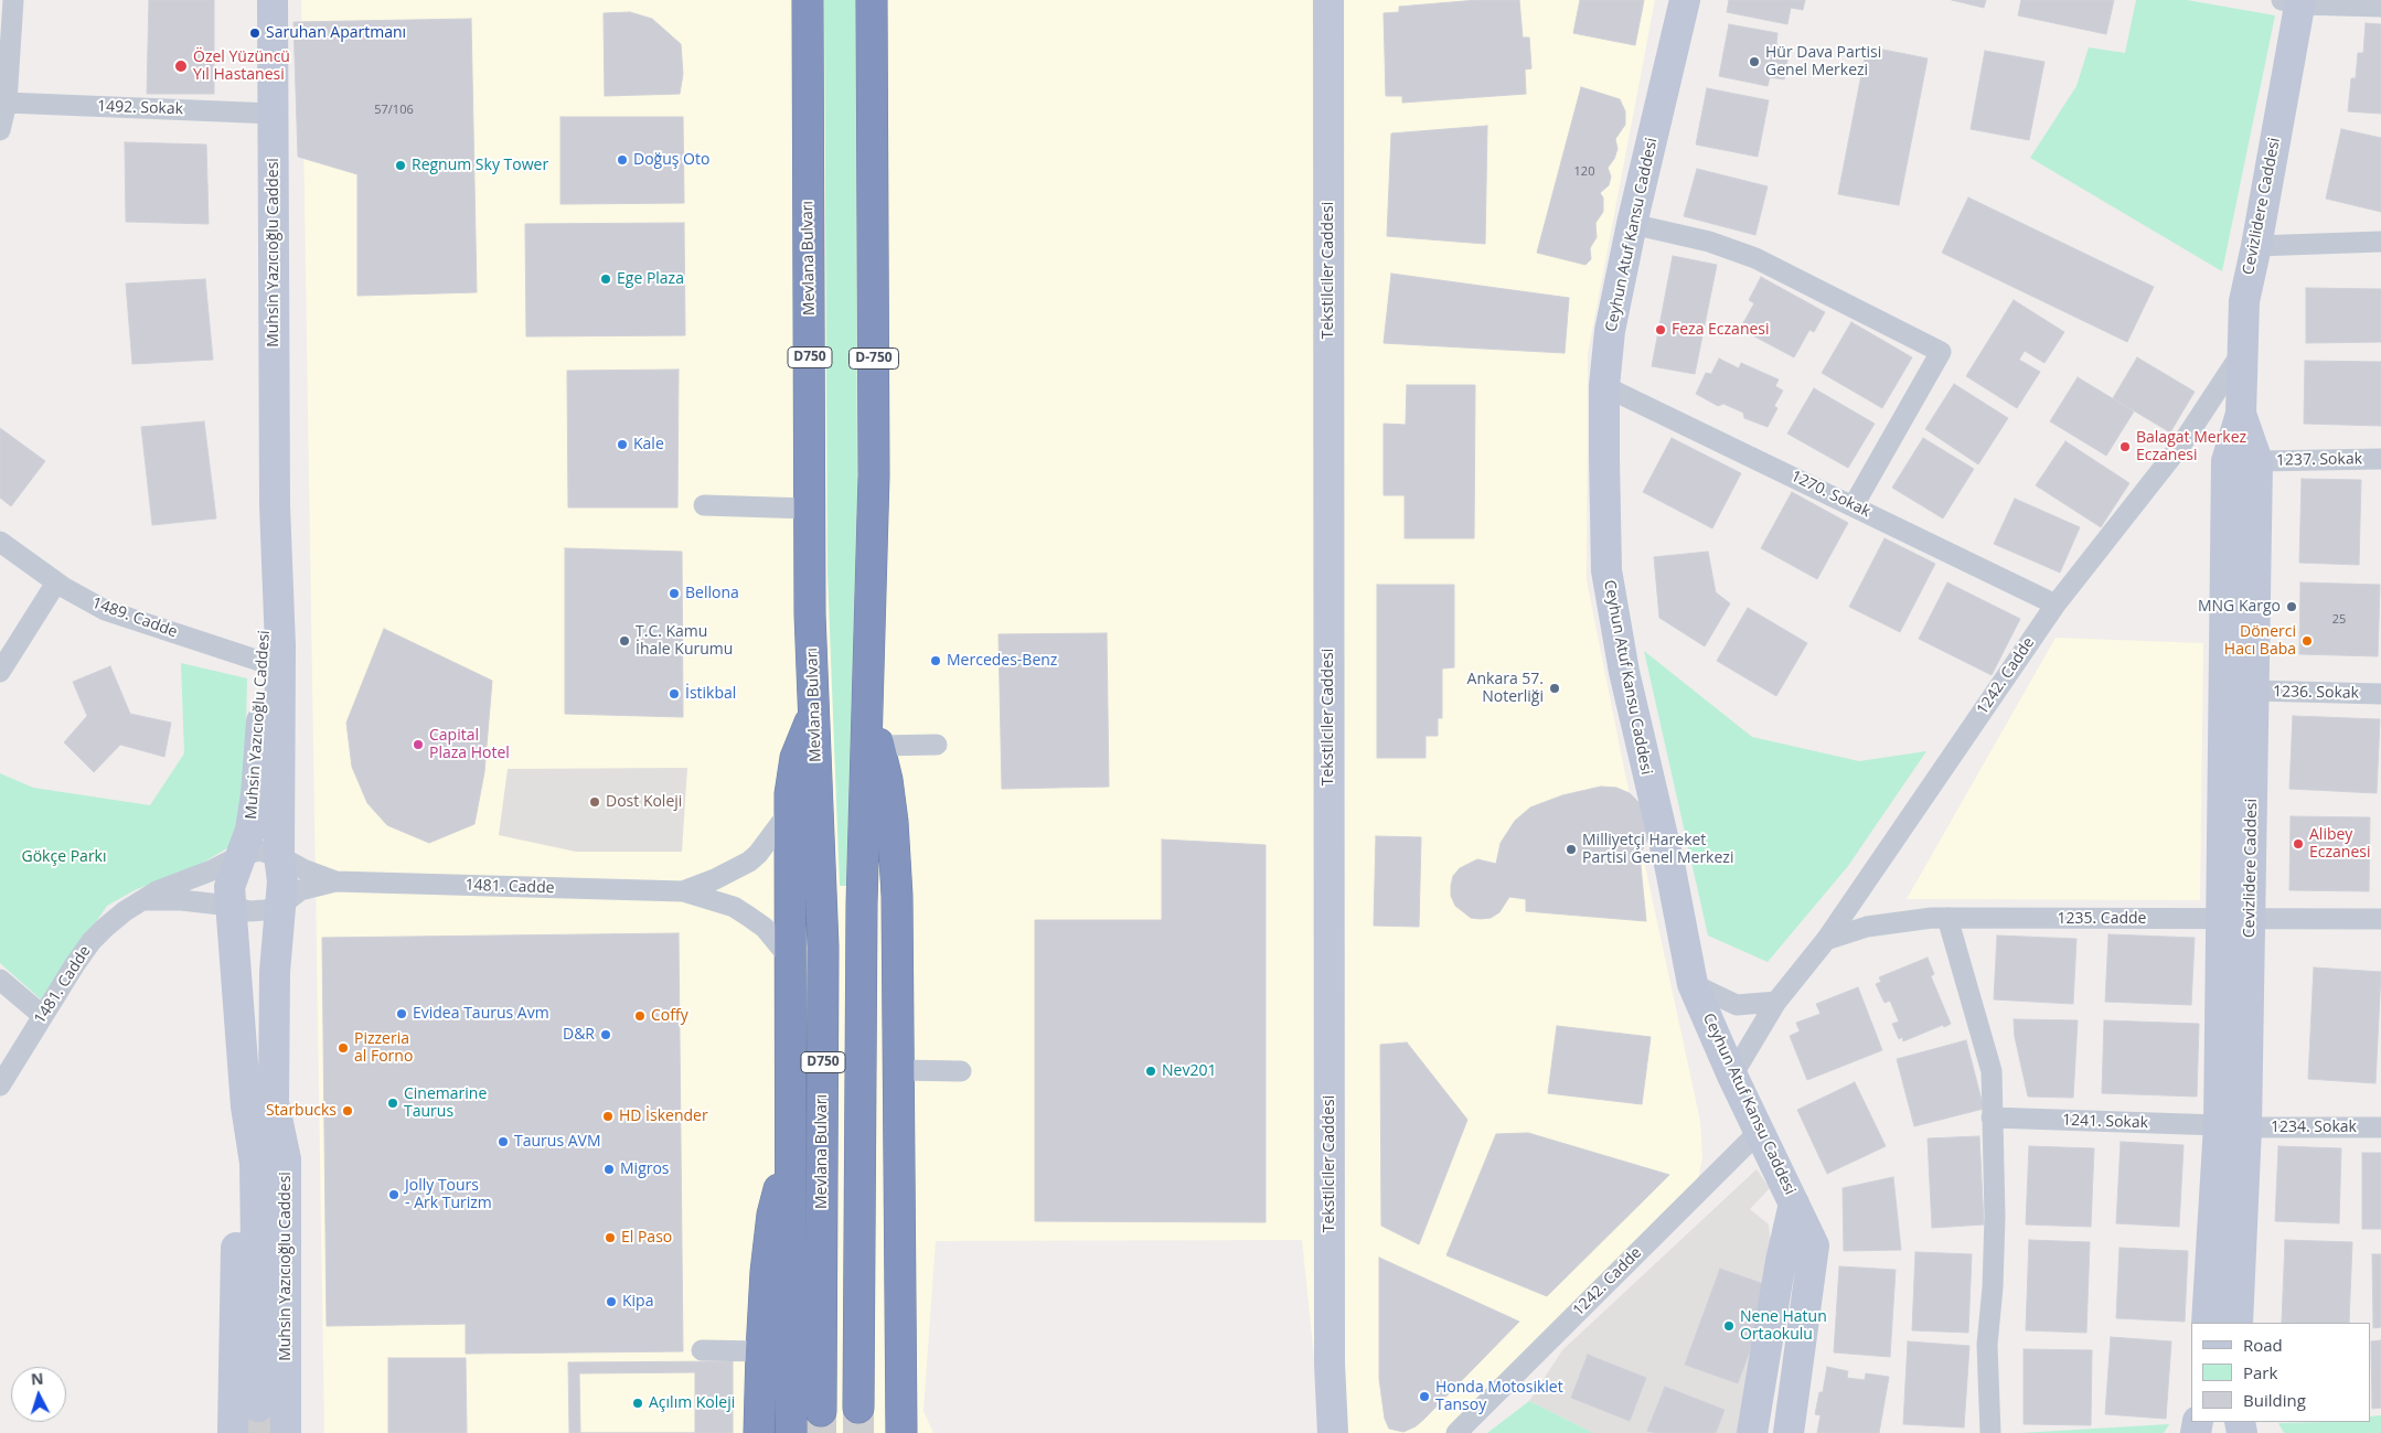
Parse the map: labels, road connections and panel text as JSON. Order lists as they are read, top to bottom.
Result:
{
  "streets": {
    "highway": ["Mevlana Bulvarı", "D750", "D-750"],
    "main road": [
      "Cevizlidere Caddesi",
      "Ceyhun Atuf Kansu Caddesi",
      "Muhsin Yazıcıoğlu Caddesi",
      "Tekstilciler Caddesi"
    ],
    "street": [
      "1492. Sokak",
      "1237. Sokak",
      "1270. Sokak",
      "1489. Cadde",
      "1242. Cadde",
      "1236. Sokak",
      "1481. Cadde",
      "1235. Cadde",
      "1241. Sokak",
      "1234. Sokak"
    ]
  },
  "crossings": [
    ["1492. Sokak", "Muhsin Yazıcıoğlu Caddesi"],
    ["Cevizlidere Caddesi", "1237. Sokak"],
    ["Cevizlidere Caddesi", "1242. Cadde"],
    ["Cevizlidere Caddesi", "1236. Sokak"],
    ["Cevizlidere Caddesi", "1235. Cadde"],
    ["Cevizlidere Caddesi", "1241. Sokak"],
    ["Cevizlidere Caddesi", "1234. Sokak"],
    ["Ceyhun Atuf Kansu Caddesi", "1270. Sokak"],
    ["Ceyhun Atuf Kansu Caddesi", "1242. Cadde"],
    ["Muhsin Yazıcıoğlu Caddesi", "1489. Cadde"],
    ["Muhsin Yazıcıoğlu Caddesi", "1481. Cadde"],
    ["D750", "D-750"],
    ["1270. Sokak", "1242. Cadde"],
    ["1242. Cadde", "1235. Cadde"],
    ["1241. Sokak", "1234. Sokak"]
  ],
  "parks": ["Gökçe Parkı"],
  "places": [
    "Saruhan Apartmanı",
    "Hür Dava Partisi Genel Merkezi",
    "Özel Yüzüncü Yıl Hastanesi",
    "Doğuş Oto",
    "Regnum Sky Tower",
    "Ege Plaza",
    "Feza Eczanesi",
    "Kale",
    "Balagat Merkez Eczanesi",
    "Bellona",
    "MNG Kargo",
    "T.C. Kamu İhale Kurumu",
    "Dönerci Hacı Baba",
    "Mercedes-Benz",
    "Ankara 57. Noterliği",
    "İstikbal",
    "Capital Plaza Hotel",
    "Dost Koleji",
    "Alibey Eczanesi",
    "Milliyetçi Hareket Partisi Genel Merkezi",
    "Evidea Taurus Avm",
    "Coffy",
    "D&R",
    "Pizzeria al Forno",
    "Nev201",
    "Cinemarine Taurus",
    "Starbucks",
    "HD İskender",
    "Taurus AVM",
    "Migros",
    "Jolly Tours - Ark Turizm",
    "El Paso",
    "Kipa",
    "Nene Hatun Ortaokulu",
    "Honda Motosiklet Tansoy",
    "Açılım Koleji"
  ],
  "house_numbers": ["57/106", "120", "25"],
  "legend": ["Road", "Park", "Building"],
  "north": "top"
}
